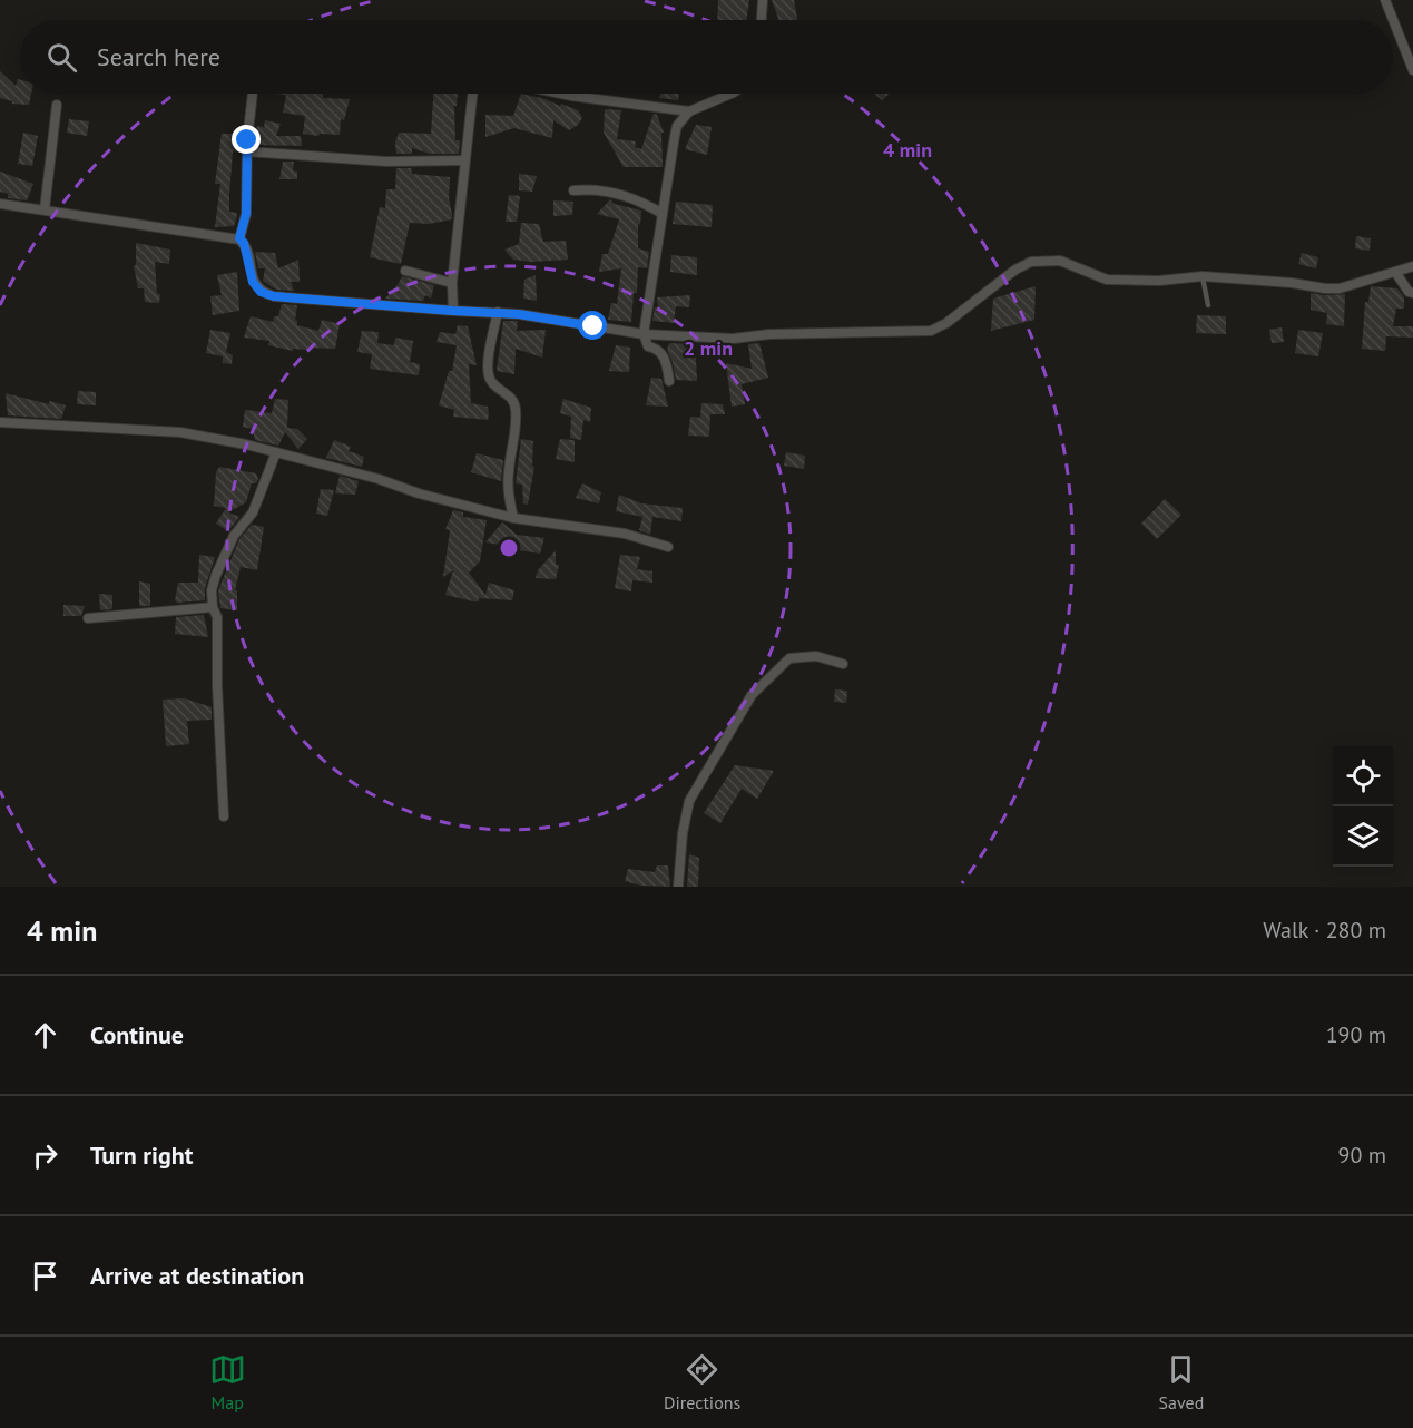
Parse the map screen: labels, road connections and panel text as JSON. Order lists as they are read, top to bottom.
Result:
{
  "page": {
    "search": "Search here",
    "heading": ["4 min", "Walk · 280 m"],
    "list": [
      ["Continue", "190 m"],
      ["Turn right", "90 m"],
      "Arrive at destination"
    ],
    "nav": ["Map", "Directions", "Saved"]
  },
  "rings": ["4 min", "2 min"]
}
